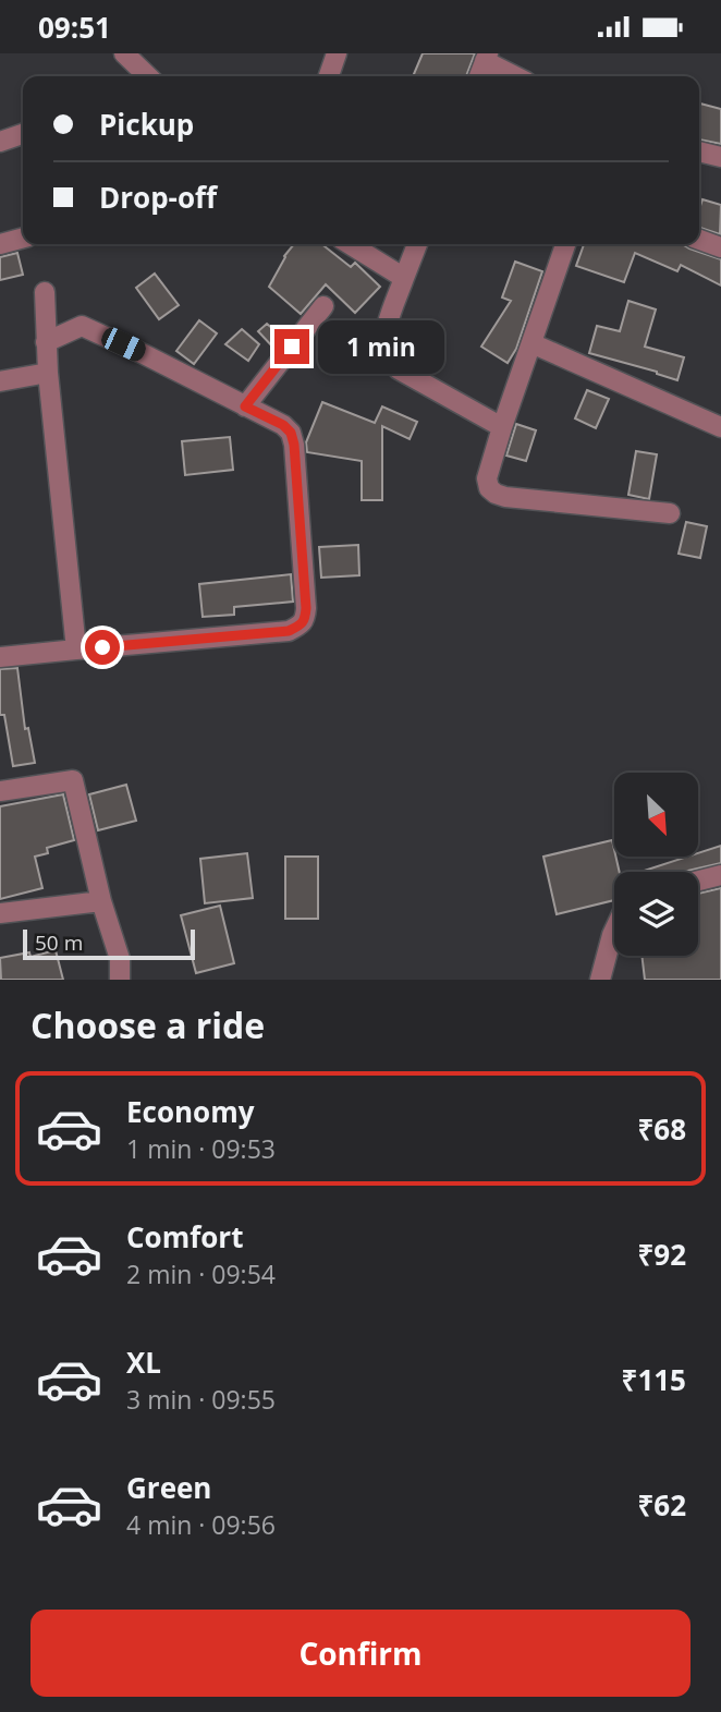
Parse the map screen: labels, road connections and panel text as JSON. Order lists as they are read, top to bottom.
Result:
{
  "scale_bar": "50 m",
  "north": "bottom right",
  "page": {
    "status": "09:51",
    "banner": ["Pickup", "Drop-off"],
    "bubble": "1 min",
    "scale": "50 m",
    "heading": "Choose a ride",
    "list": [
      {
        "name": "Economy",
        "note": "1 min · 09:53",
        "value": "₹68"
      },
      {
        "name": "Comfort",
        "note": "2 min · 09:54",
        "value": "₹92"
      },
      {
        "name": "XL",
        "note": "3 min · 09:55",
        "value": "₹115"
      },
      {
        "name": "Green",
        "note": "4 min · 09:56",
        "value": "₹62"
      }
    ],
    "buttons": "Confirm"
  }
}
